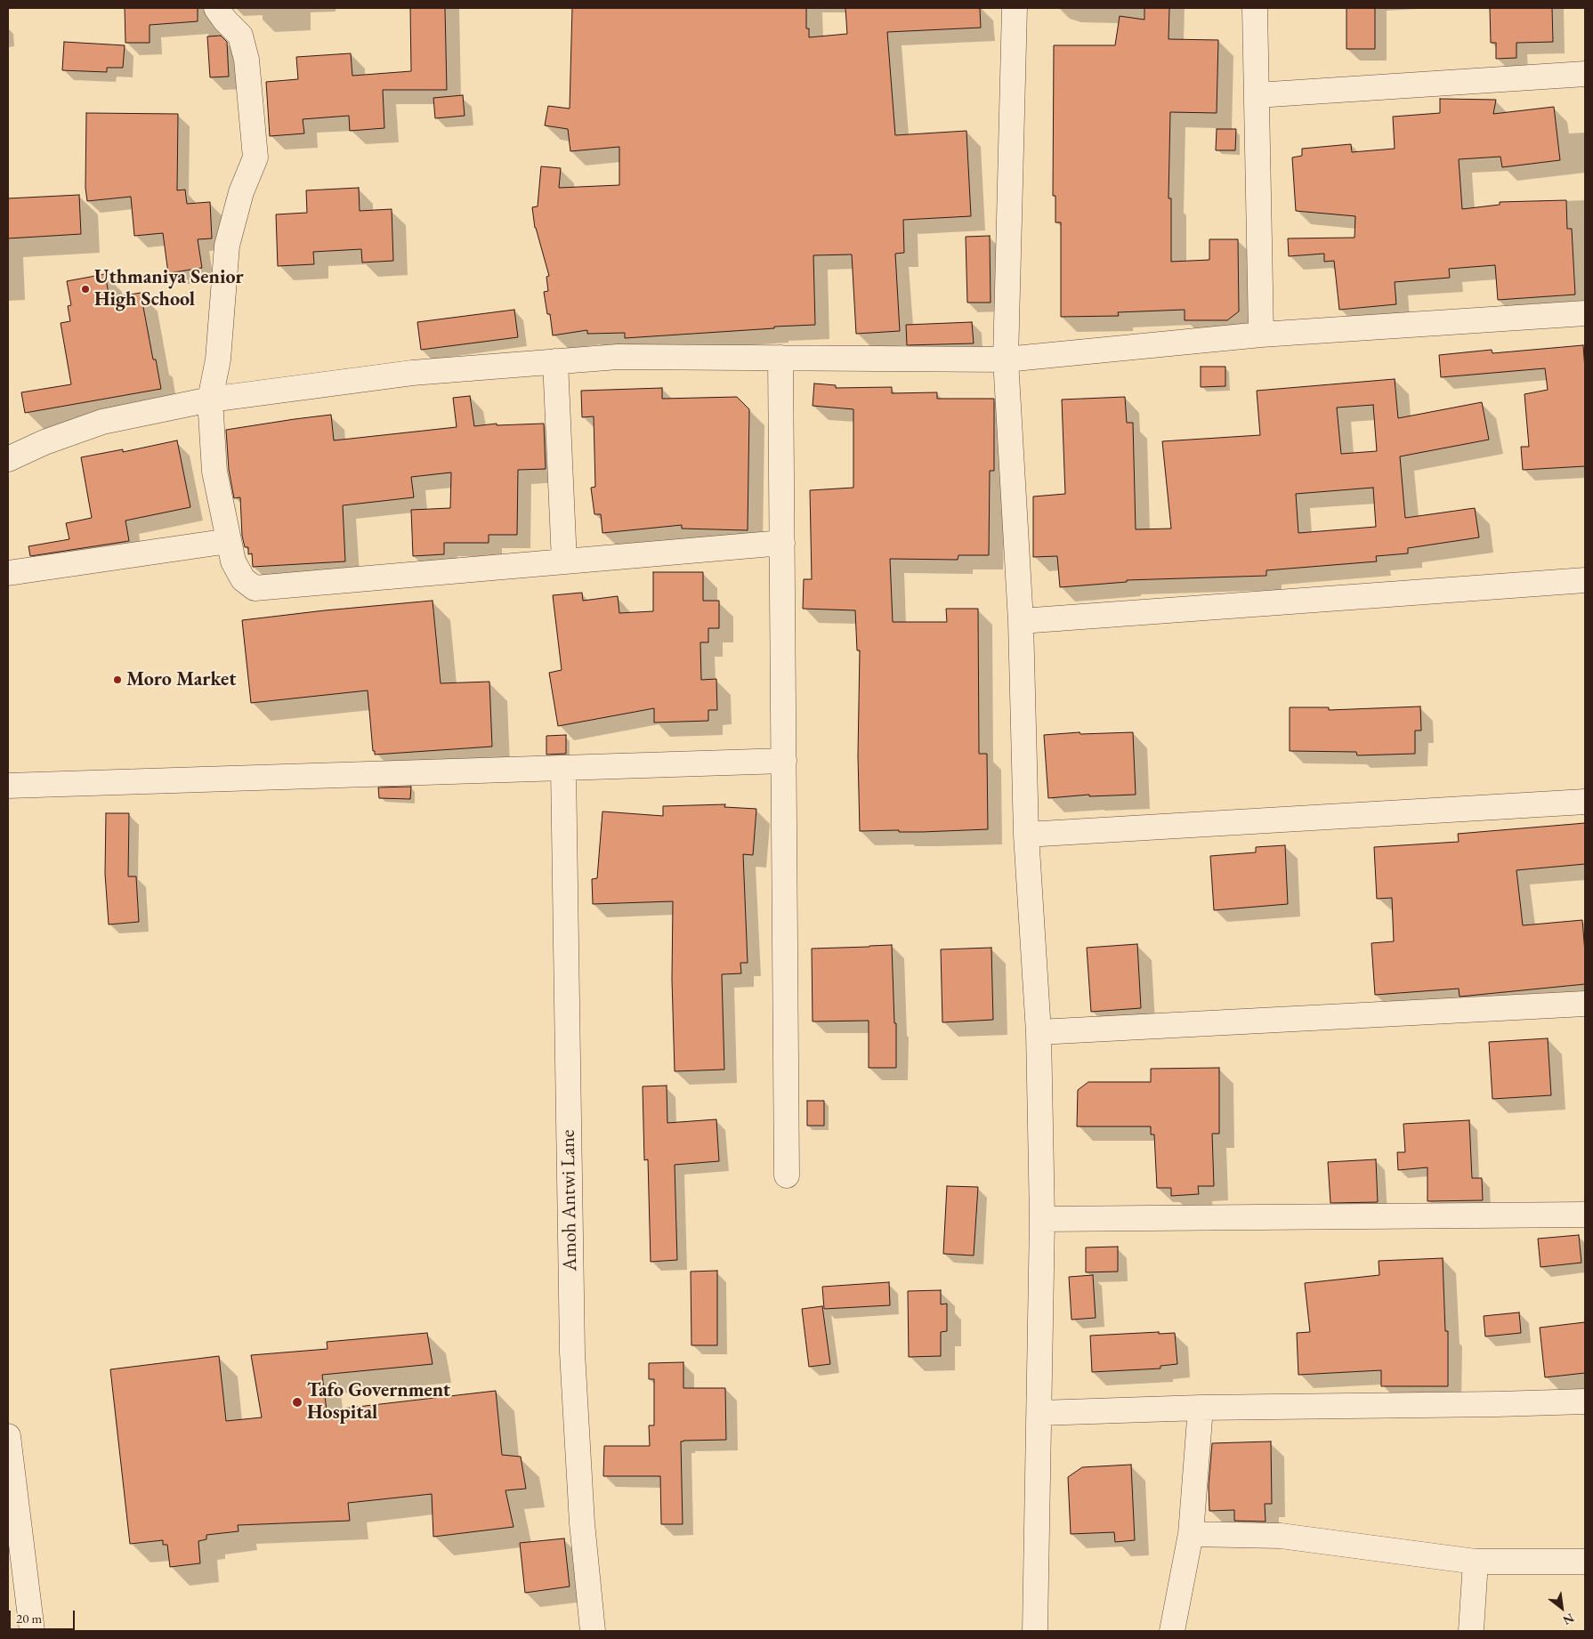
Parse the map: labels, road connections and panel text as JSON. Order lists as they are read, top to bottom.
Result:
{
  "streets": {
    "street": ["Amoh Antwi Lane"]
  },
  "places": ["Uthmaniya Senior High School", "Moro Market", "Tafo Government Hospital"],
  "scale_bar": "20 m",
  "north": "bottom right"
}
